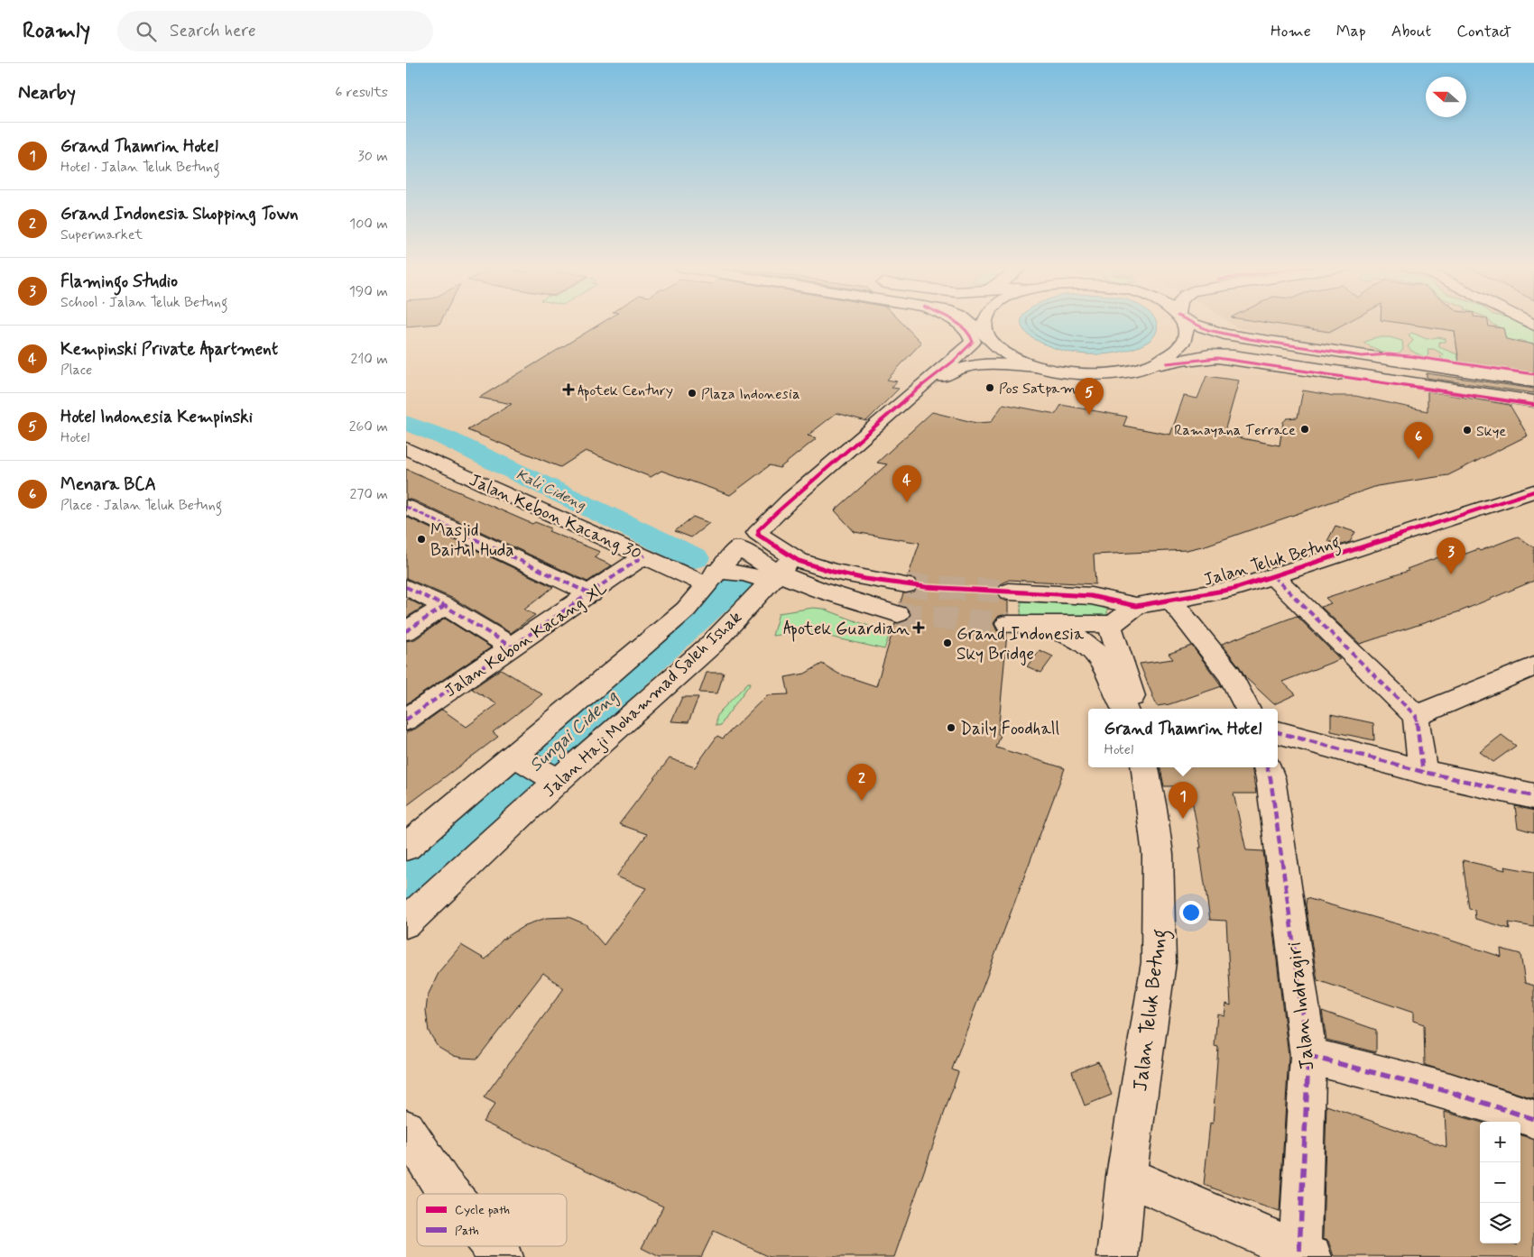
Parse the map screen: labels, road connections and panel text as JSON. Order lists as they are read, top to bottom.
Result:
{
  "streets": {
    "street": [
      "Jalan Kebon Kacang 30",
      "Jalan Teluk Betung",
      "Jalan Kebon Kacang XL",
      "Jalan Haji Mohammad Saleh Ishak",
      "Jalan Indragiri"
    ]
  },
  "crossings": [
    ["Jalan Kebon Kacang 30", "Jalan Kebon Kacang XL"],
    ["Jalan Kebon Kacang 30", "Jalan Haji Mohammad Saleh Ishak"]
  ],
  "water": ["Kali Cideng", "Sungai Cideng"],
  "places": {
    "other": [
      "Pos Satpam",
      "Plaza Indonesia",
      "Ramayana Terrace",
      "Skye",
      "Masjid Baitul Huda",
      "Grand Indonesia Sky Bridge",
      "Daily Foodhall"
    ],
    "health": ["Apotek Century", "Apotek Guardian"]
  },
  "legend": ["Cycle path", "Path"],
  "north": "left",
  "page": {
    "header": "Roamly",
    "search": "Search here",
    "nav": [
      "Home",
      "Map",
      "About",
      "Contact"
    ],
    "heading": ["Nearby", "6 results"],
    "list": [
      {
        "mark": "1",
        "name": "Grand Thamrin Hotel",
        "note": "Hotel · Jalan Teluk Betung",
        "value": "30 m"
      },
      {
        "mark": "2",
        "name": "Grand Indonesia Shopping Town",
        "note": "Supermarket",
        "value": "100 m"
      },
      {
        "mark": "3",
        "name": "Flamingo Studio",
        "note": "School · Jalan Teluk Betung",
        "value": "190 m"
      },
      {
        "mark": "4",
        "name": "Kempinski Private Apartment",
        "note": "Place",
        "value": "210 m"
      },
      {
        "mark": "5",
        "name": "Hotel Indonesia Kempinski",
        "note": "Hotel",
        "value": "260 m"
      },
      {
        "mark": "6",
        "name": "Menara BCA",
        "note": "Place · Jalan Teluk Betung",
        "value": "270 m"
      }
    ],
    "pins": [
      "5",
      "6",
      "4",
      "3",
      "2",
      "1"
    ],
    "popup": ["Grand Thamrin Hotel", "Hotel"],
    "map_buttons": ["+", "−"]
  }
}
